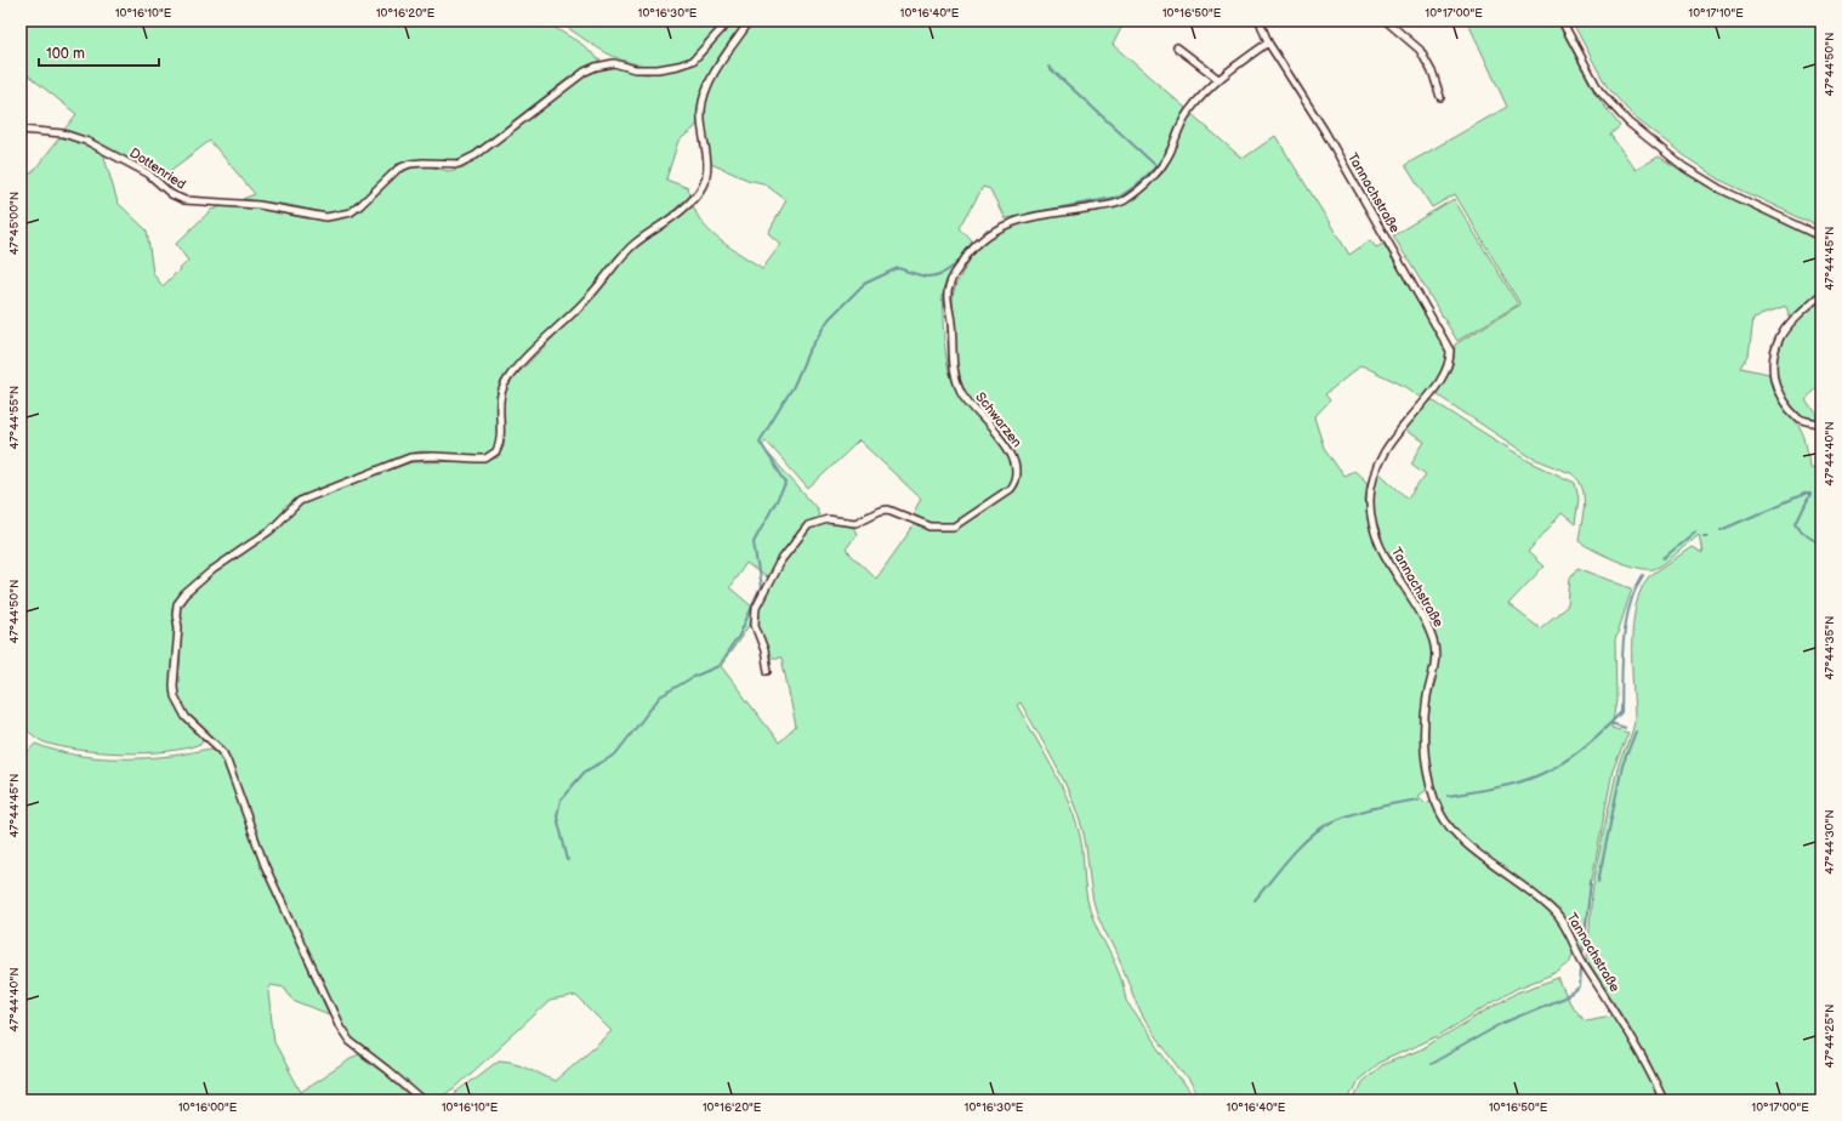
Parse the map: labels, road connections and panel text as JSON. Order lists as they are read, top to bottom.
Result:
{
  "streets": {
    "street": ["Dottenried", "Tannachstraße", "Schwarzen"]
  },
  "scale_bar": "100 m",
  "coordinates": [
    "10°16'10\"E",
    "10°16'20\"E",
    "10°16'30\"E",
    "10°16'40\"E",
    "10°16'50\"E",
    "10°17'00\"E",
    "10°17'10\"E",
    "47°44'50\"N",
    "47°45'00\"N",
    "47°44'45\"N",
    "47°44'55\"N",
    "47°44'40\"N",
    "47°44'35\"N",
    "47°44'30\"N",
    "47°44'25\"N",
    "10°16'00\"E"
  ]
}
